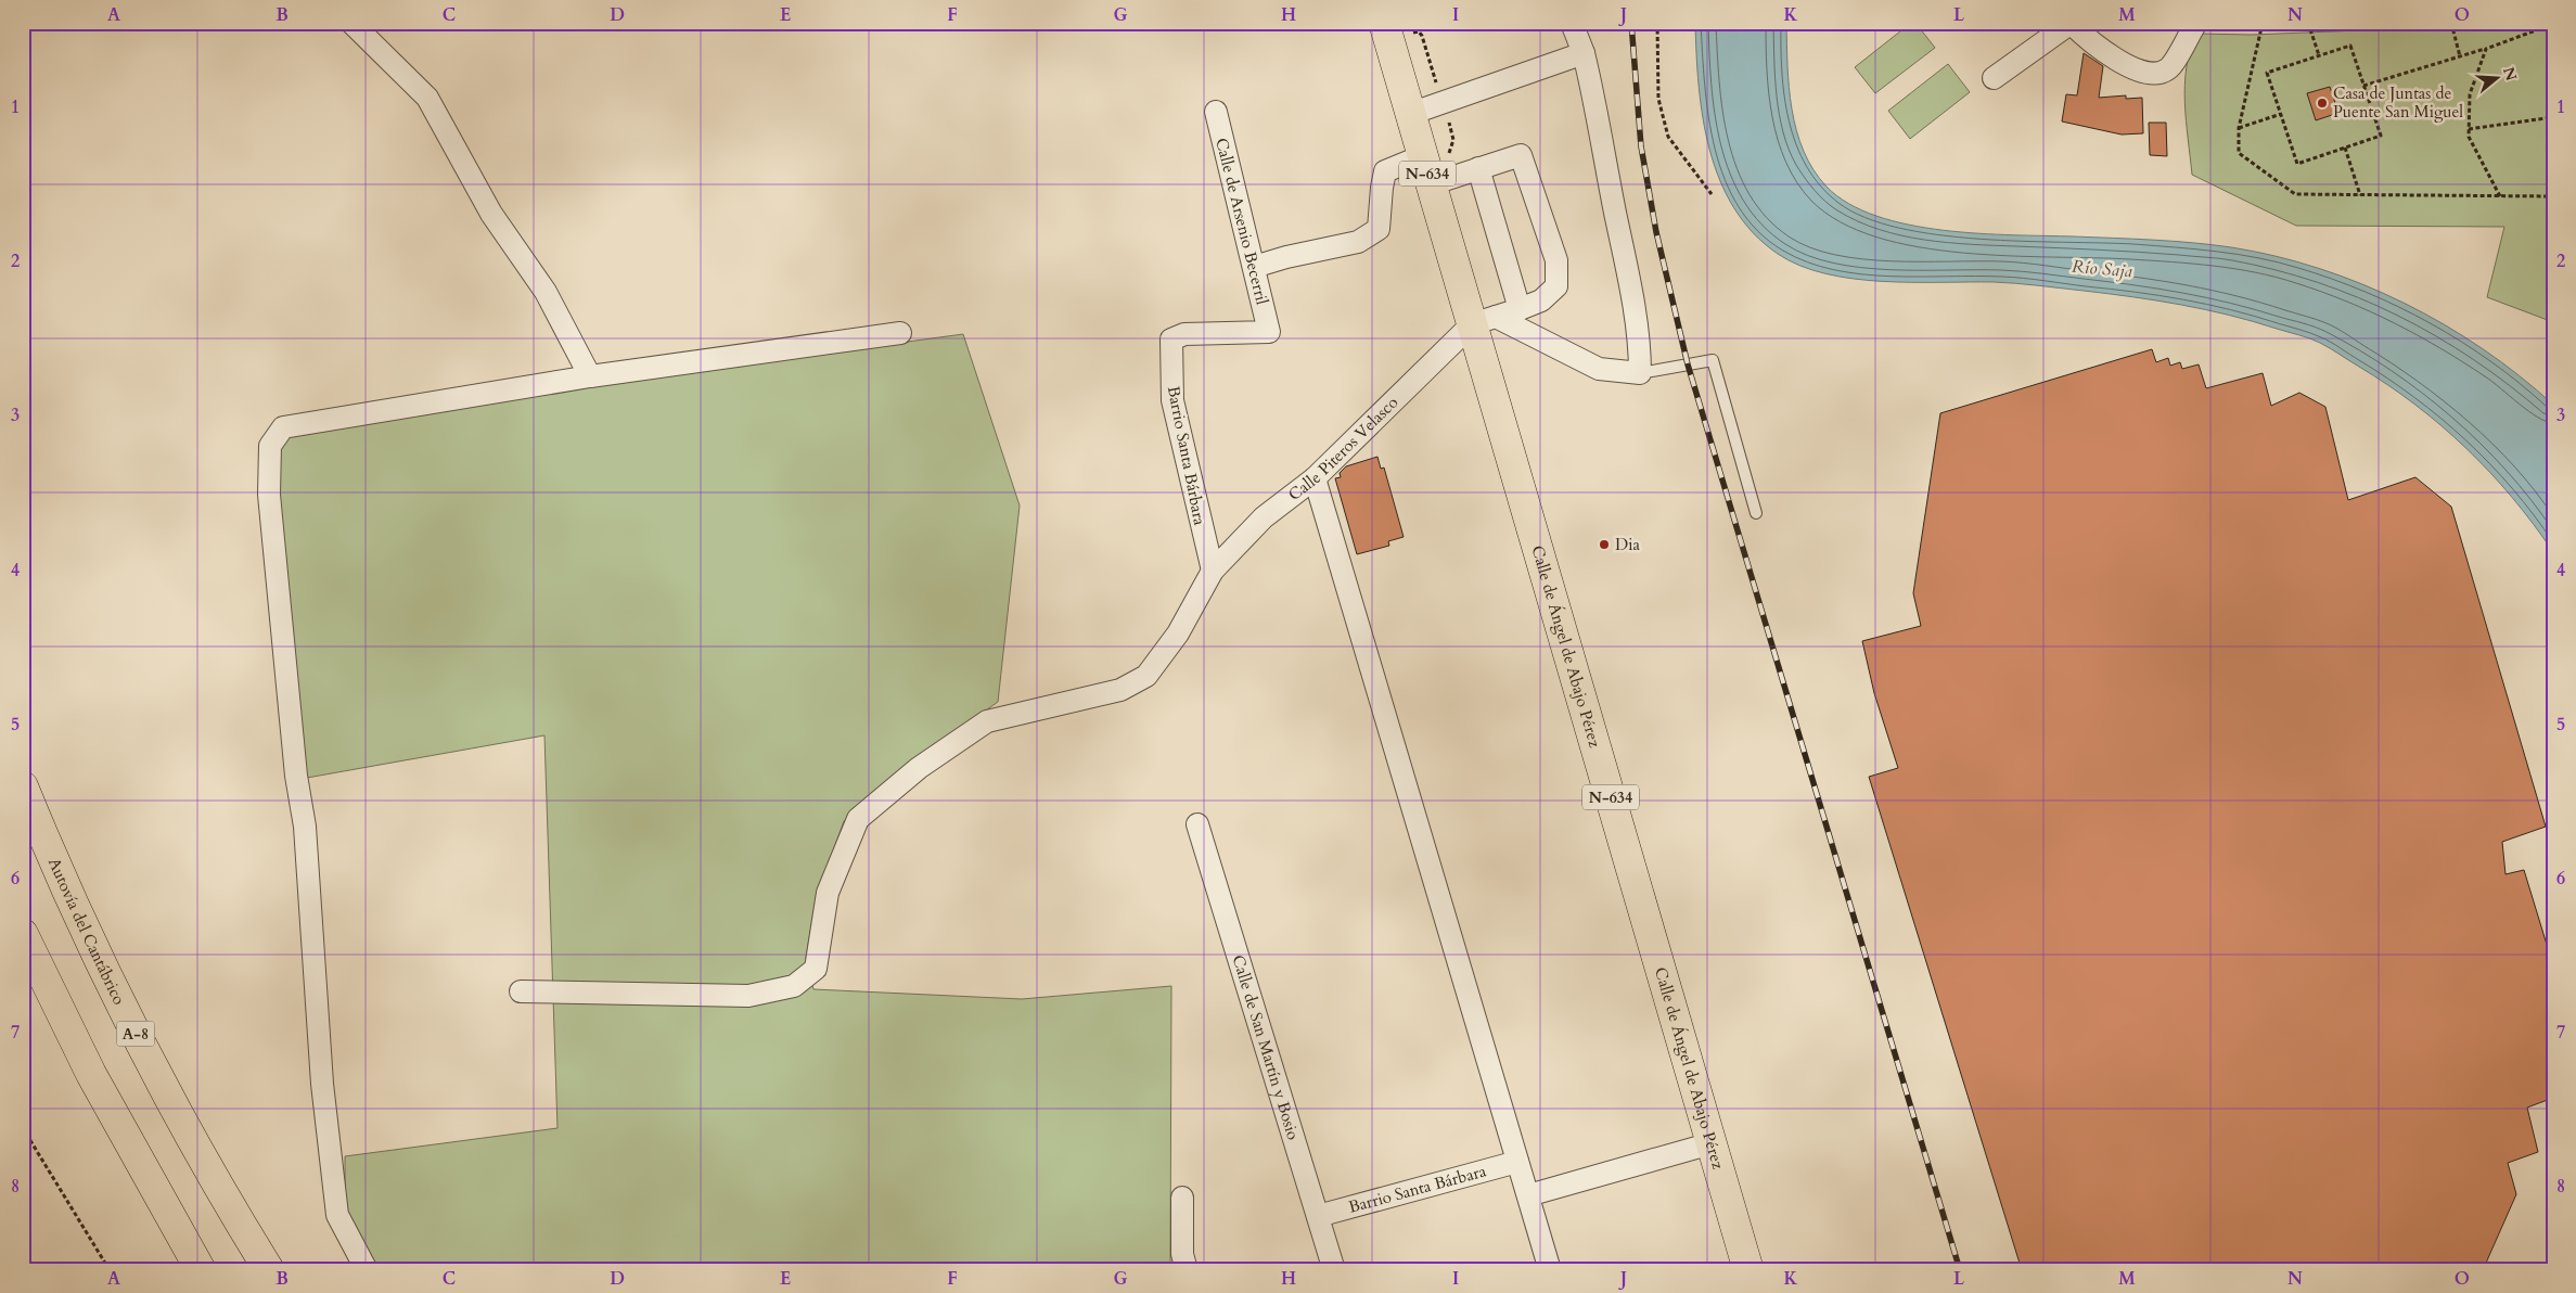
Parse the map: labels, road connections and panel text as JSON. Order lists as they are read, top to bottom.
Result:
{
  "streets": {
    "highway": [
      "N-634",
      "Calle de Ángel de Abajo Pérez",
      "Autovía del Cantábrico",
      "A-8"
    ],
    "street": [
      "Calle de Arsenio Becerril",
      "Calle Piteros Velasco",
      "Barrio Santa Bárbara",
      "Calle de San Martín y Bosio"
    ]
  },
  "crossings": [
    ["Calle de Arsenio Becerril", "Barrio Santa Bárbara"],
    ["Calle Piteros Velasco", "Barrio Santa Bárbara"],
    ["Calle Piteros Velasco", "Calle de Ángel de Abajo Pérez"],
    ["Barrio Santa Bárbara", "Calle de San Martín y Bosio"]
  ],
  "water": ["Río Saja"],
  "places": ["Casa de Juntas de Puente San Miguel", "Dia"],
  "north": "right",
  "grid": {
    "columns": [
      "A",
      "B",
      "C",
      "D",
      "E",
      "F",
      "G",
      "H",
      "I",
      "J",
      "K",
      "L",
      "M",
      "N",
      "O"
    ],
    "rows": [
      "1",
      "2",
      "3",
      "4",
      "5",
      "6",
      "7",
      "8"
    ]
  }
}
